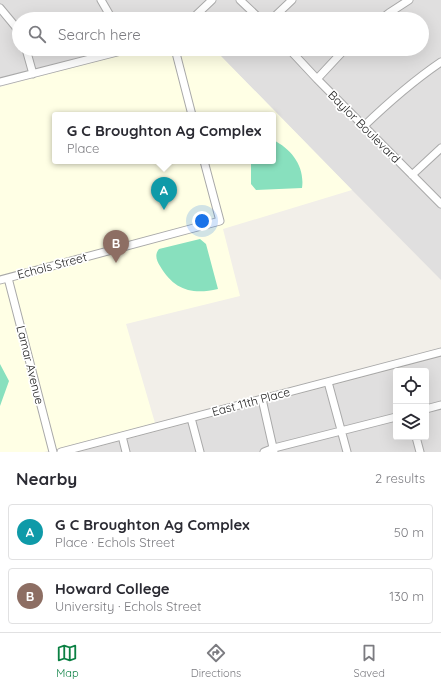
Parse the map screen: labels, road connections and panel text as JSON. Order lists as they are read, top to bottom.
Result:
{
  "streets": {
    "street": [
      "Baylor Boulevard",
      "Echols Street",
      "Lamar Avenue",
      "East 11th Place"
    ]
  },
  "crossings": [
    ["Echols Street", "Lamar Avenue"]
  ],
  "page": {
    "search": "Search here",
    "popup": ["G C Broughton Ag Complex", "Place"],
    "pins": ["A", "B"],
    "heading": ["Nearby", "2 results"],
    "list": [
      {
        "mark": "A",
        "name": "G C Broughton Ag Complex",
        "note": "Place · Echols Street",
        "value": "50 m"
      },
      {
        "mark": "B",
        "name": "Howard College",
        "note": "University · Echols Street",
        "value": "130 m"
      }
    ],
    "nav": ["Map", "Directions", "Saved"]
  }
}
